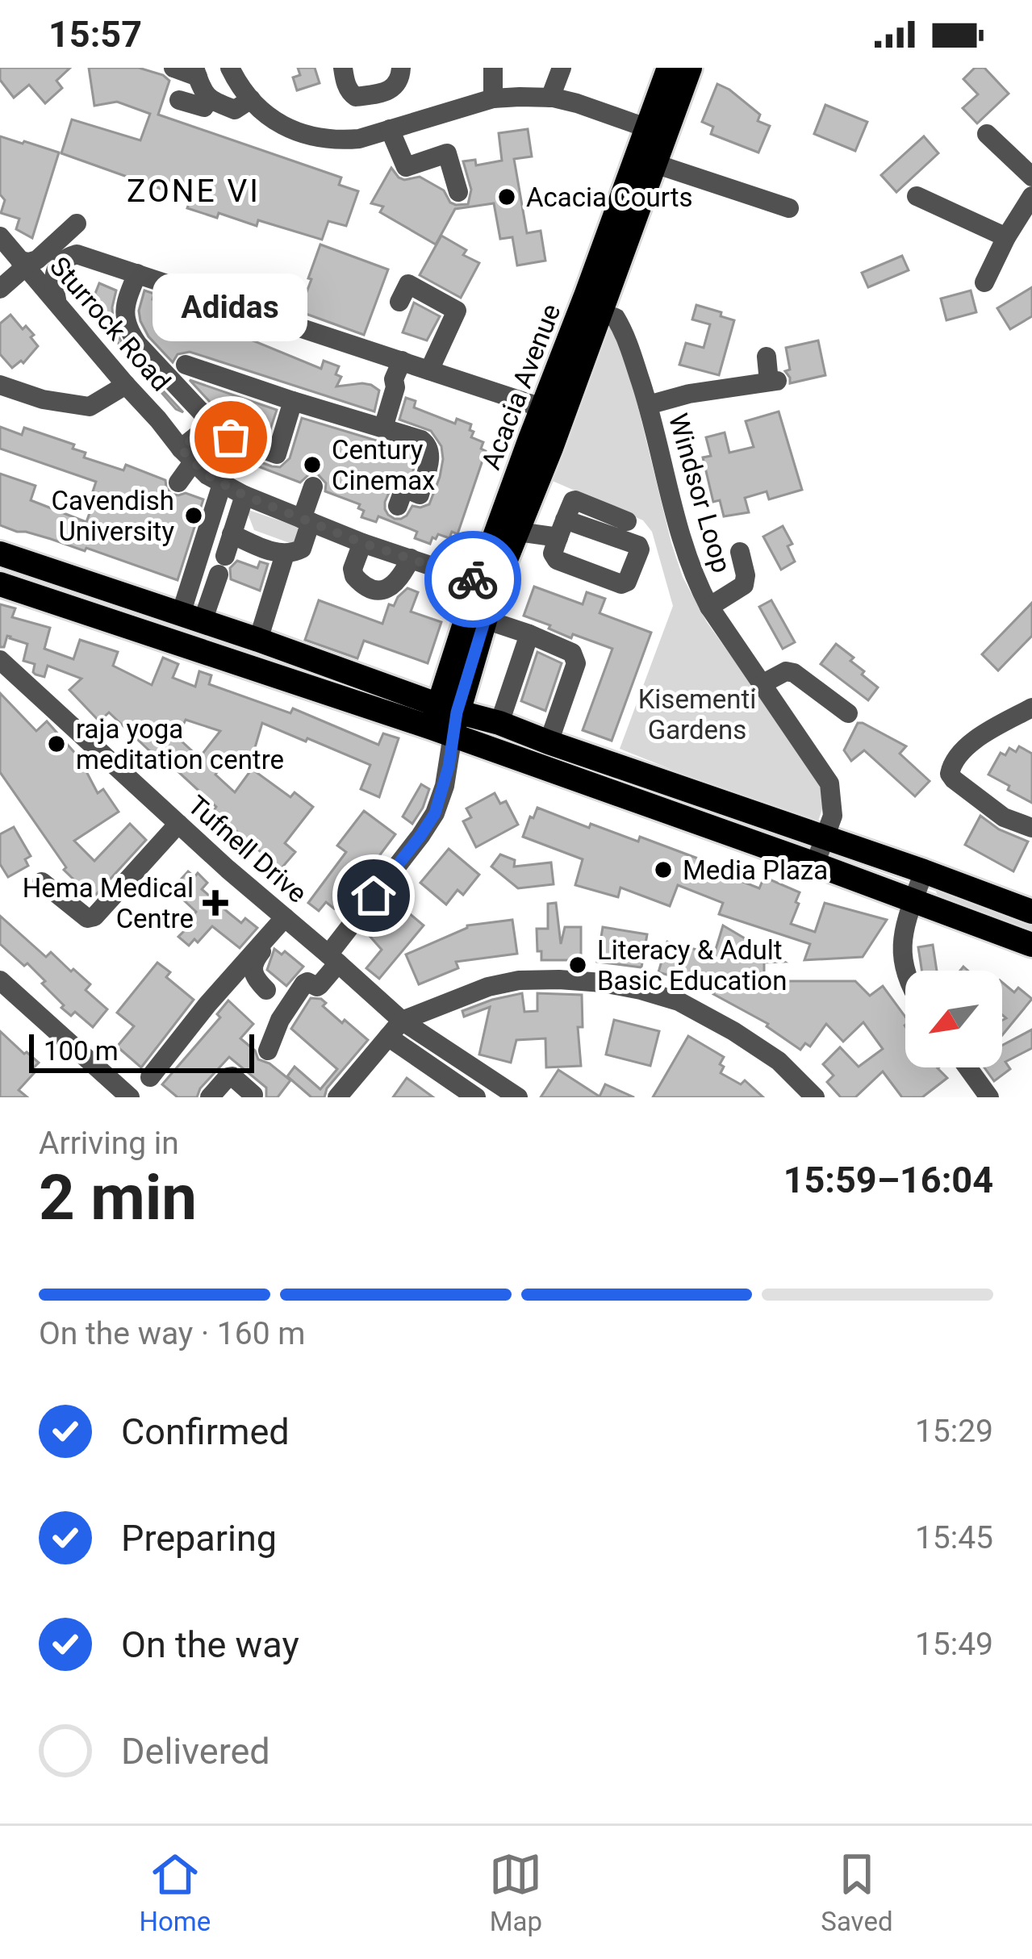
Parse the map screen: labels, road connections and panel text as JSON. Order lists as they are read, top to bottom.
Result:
{
  "streets": {
    "main road": ["Acacia Avenue"],
    "street": ["Sturrock Road", "Windsor Loop", "Tufnell Drive"]
  },
  "crossings": [
    ["Sturrock Road", "Acacia Avenue"],
    ["Acacia Avenue", "Windsor Loop"]
  ],
  "districts": ["ZONE VI"],
  "parks": ["Kisementi Gardens"],
  "places": {
    "other": [
      "Acacia Courts",
      "Adidas",
      "Century Cinemax",
      "Cavendish University",
      "raja yoga meditation centre",
      "Media Plaza",
      "Literacy & Adult Basic Education"
    ],
    "health": ["Hema Medical Centre"]
  },
  "scale_bar": "100 m",
  "north": "bottom left",
  "page": {
    "status": "15:57",
    "bubble": "Adidas",
    "scale": "100 m",
    "heading": ["2 min", "Arriving in", "15:59–16:04"],
    "bar": "On the way · 160 m",
    "list": [
      ["Confirmed", "15:29"],
      ["Preparing", "15:45"],
      ["On the way", "15:49"],
      "Delivered"
    ],
    "tabs": ["Home", "Map", "Saved"]
  }
}
